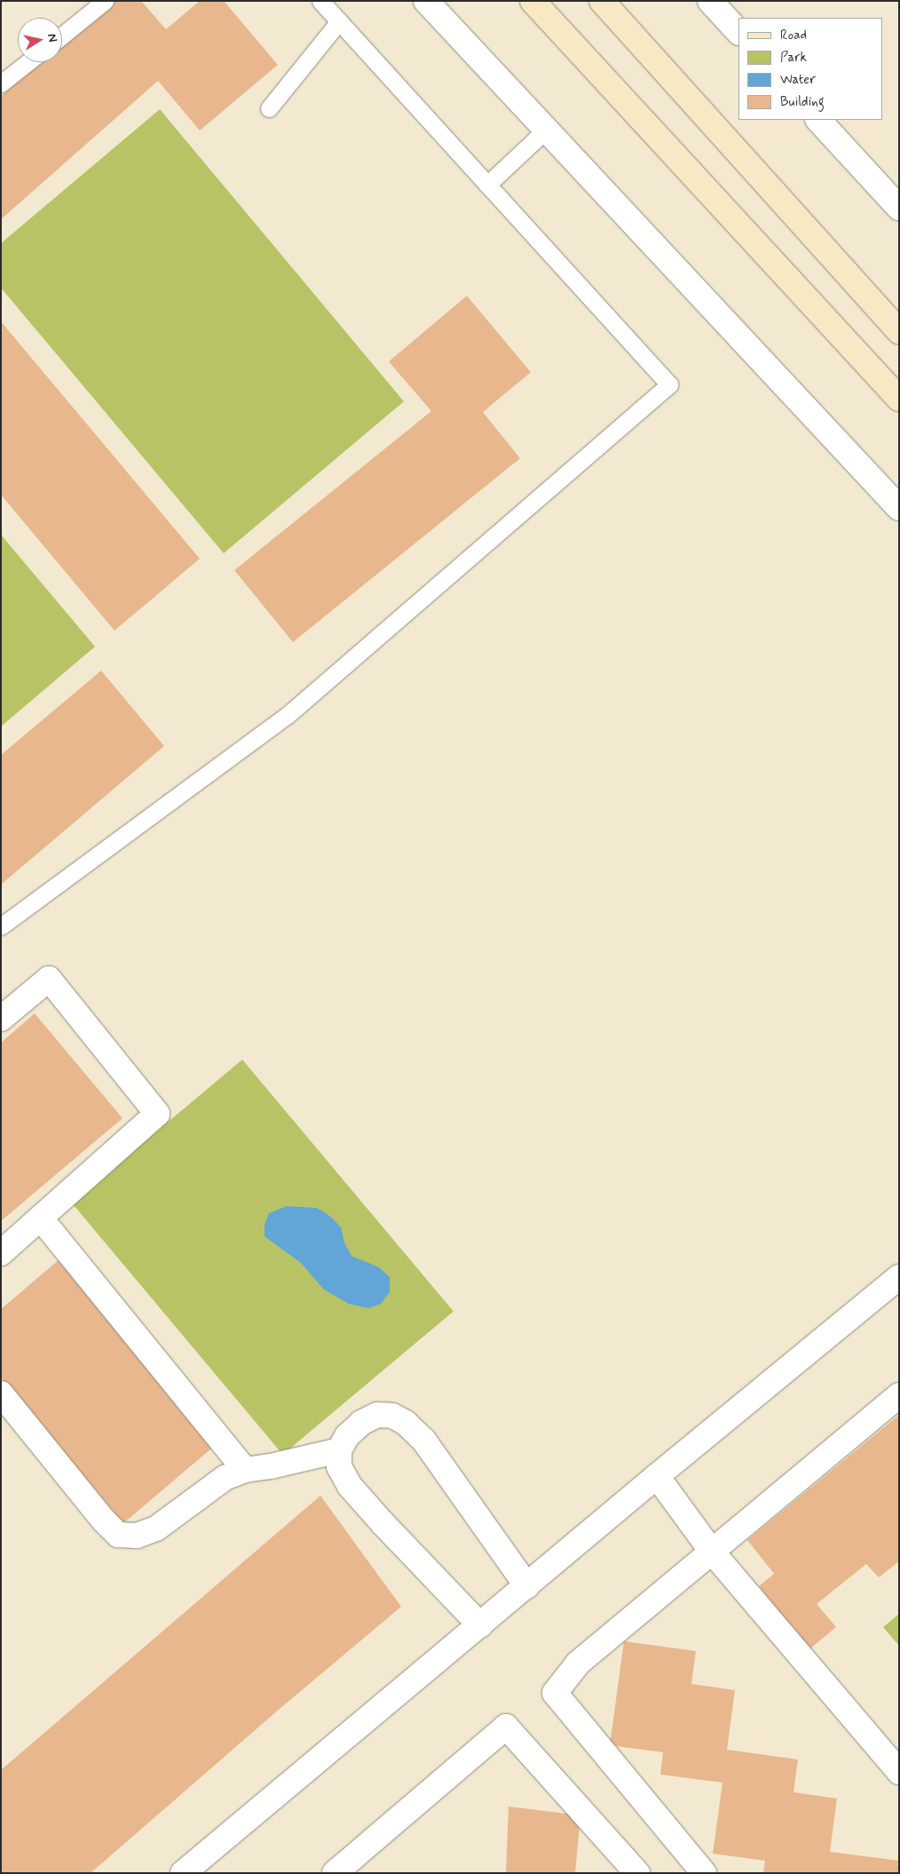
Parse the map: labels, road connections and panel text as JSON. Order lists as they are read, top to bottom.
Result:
{
  "legend": [
    "Road",
    "Park",
    "Water",
    "Building"
  ],
  "north": "right"
}
